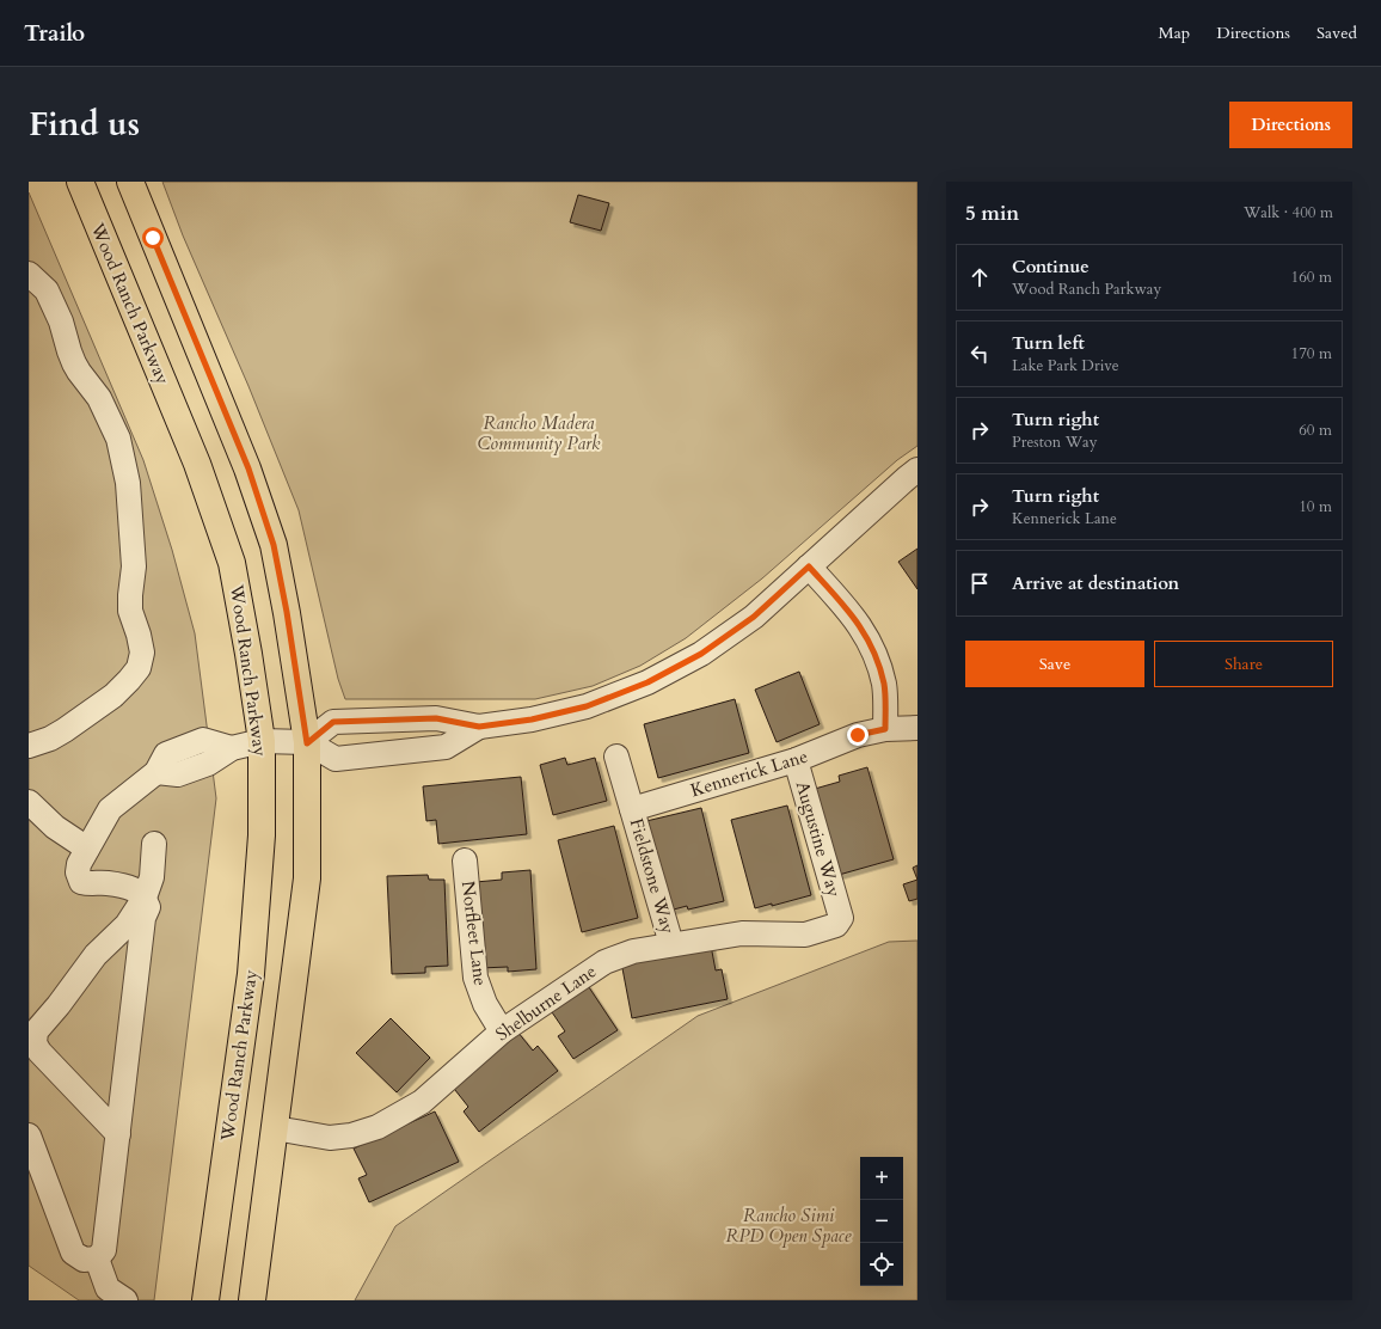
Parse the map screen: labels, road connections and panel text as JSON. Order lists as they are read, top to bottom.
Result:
{
  "streets": {
    "main road": ["Wood Ranch Parkway"],
    "street": [
      "Kennerick Lane",
      "Augustine Way",
      "Fieldstone Way",
      "Norfleet Lane",
      "Shelburne Lane"
    ]
  },
  "crossings": [
    ["Kennerick Lane", "Augustine Way"],
    ["Kennerick Lane", "Fieldstone Way"],
    ["Augustine Way", "Shelburne Lane"],
    ["Fieldstone Way", "Shelburne Lane"],
    ["Norfleet Lane", "Shelburne Lane"]
  ],
  "parks": ["Rancho Madera Community Park", "Rancho Simi RPD Open Space"],
  "page": {
    "header": "Trailo",
    "nav": ["Map", "Directions", "Saved"],
    "title": "Find us",
    "buttons": [
      "Directions",
      ["Save", "Share"]
    ],
    "heading": ["5 min", "Walk · 400 m"],
    "list": [
      ["Continue", "Wood Ranch Parkway", "160 m"],
      ["Turn left", "Lake Park Drive", "170 m"],
      ["Turn right", "Preston Way", "60 m"],
      ["Turn right", "Kennerick Lane", "10 m"],
      "Arrive at destination"
    ],
    "map_buttons": ["+", "−"]
  }
}
